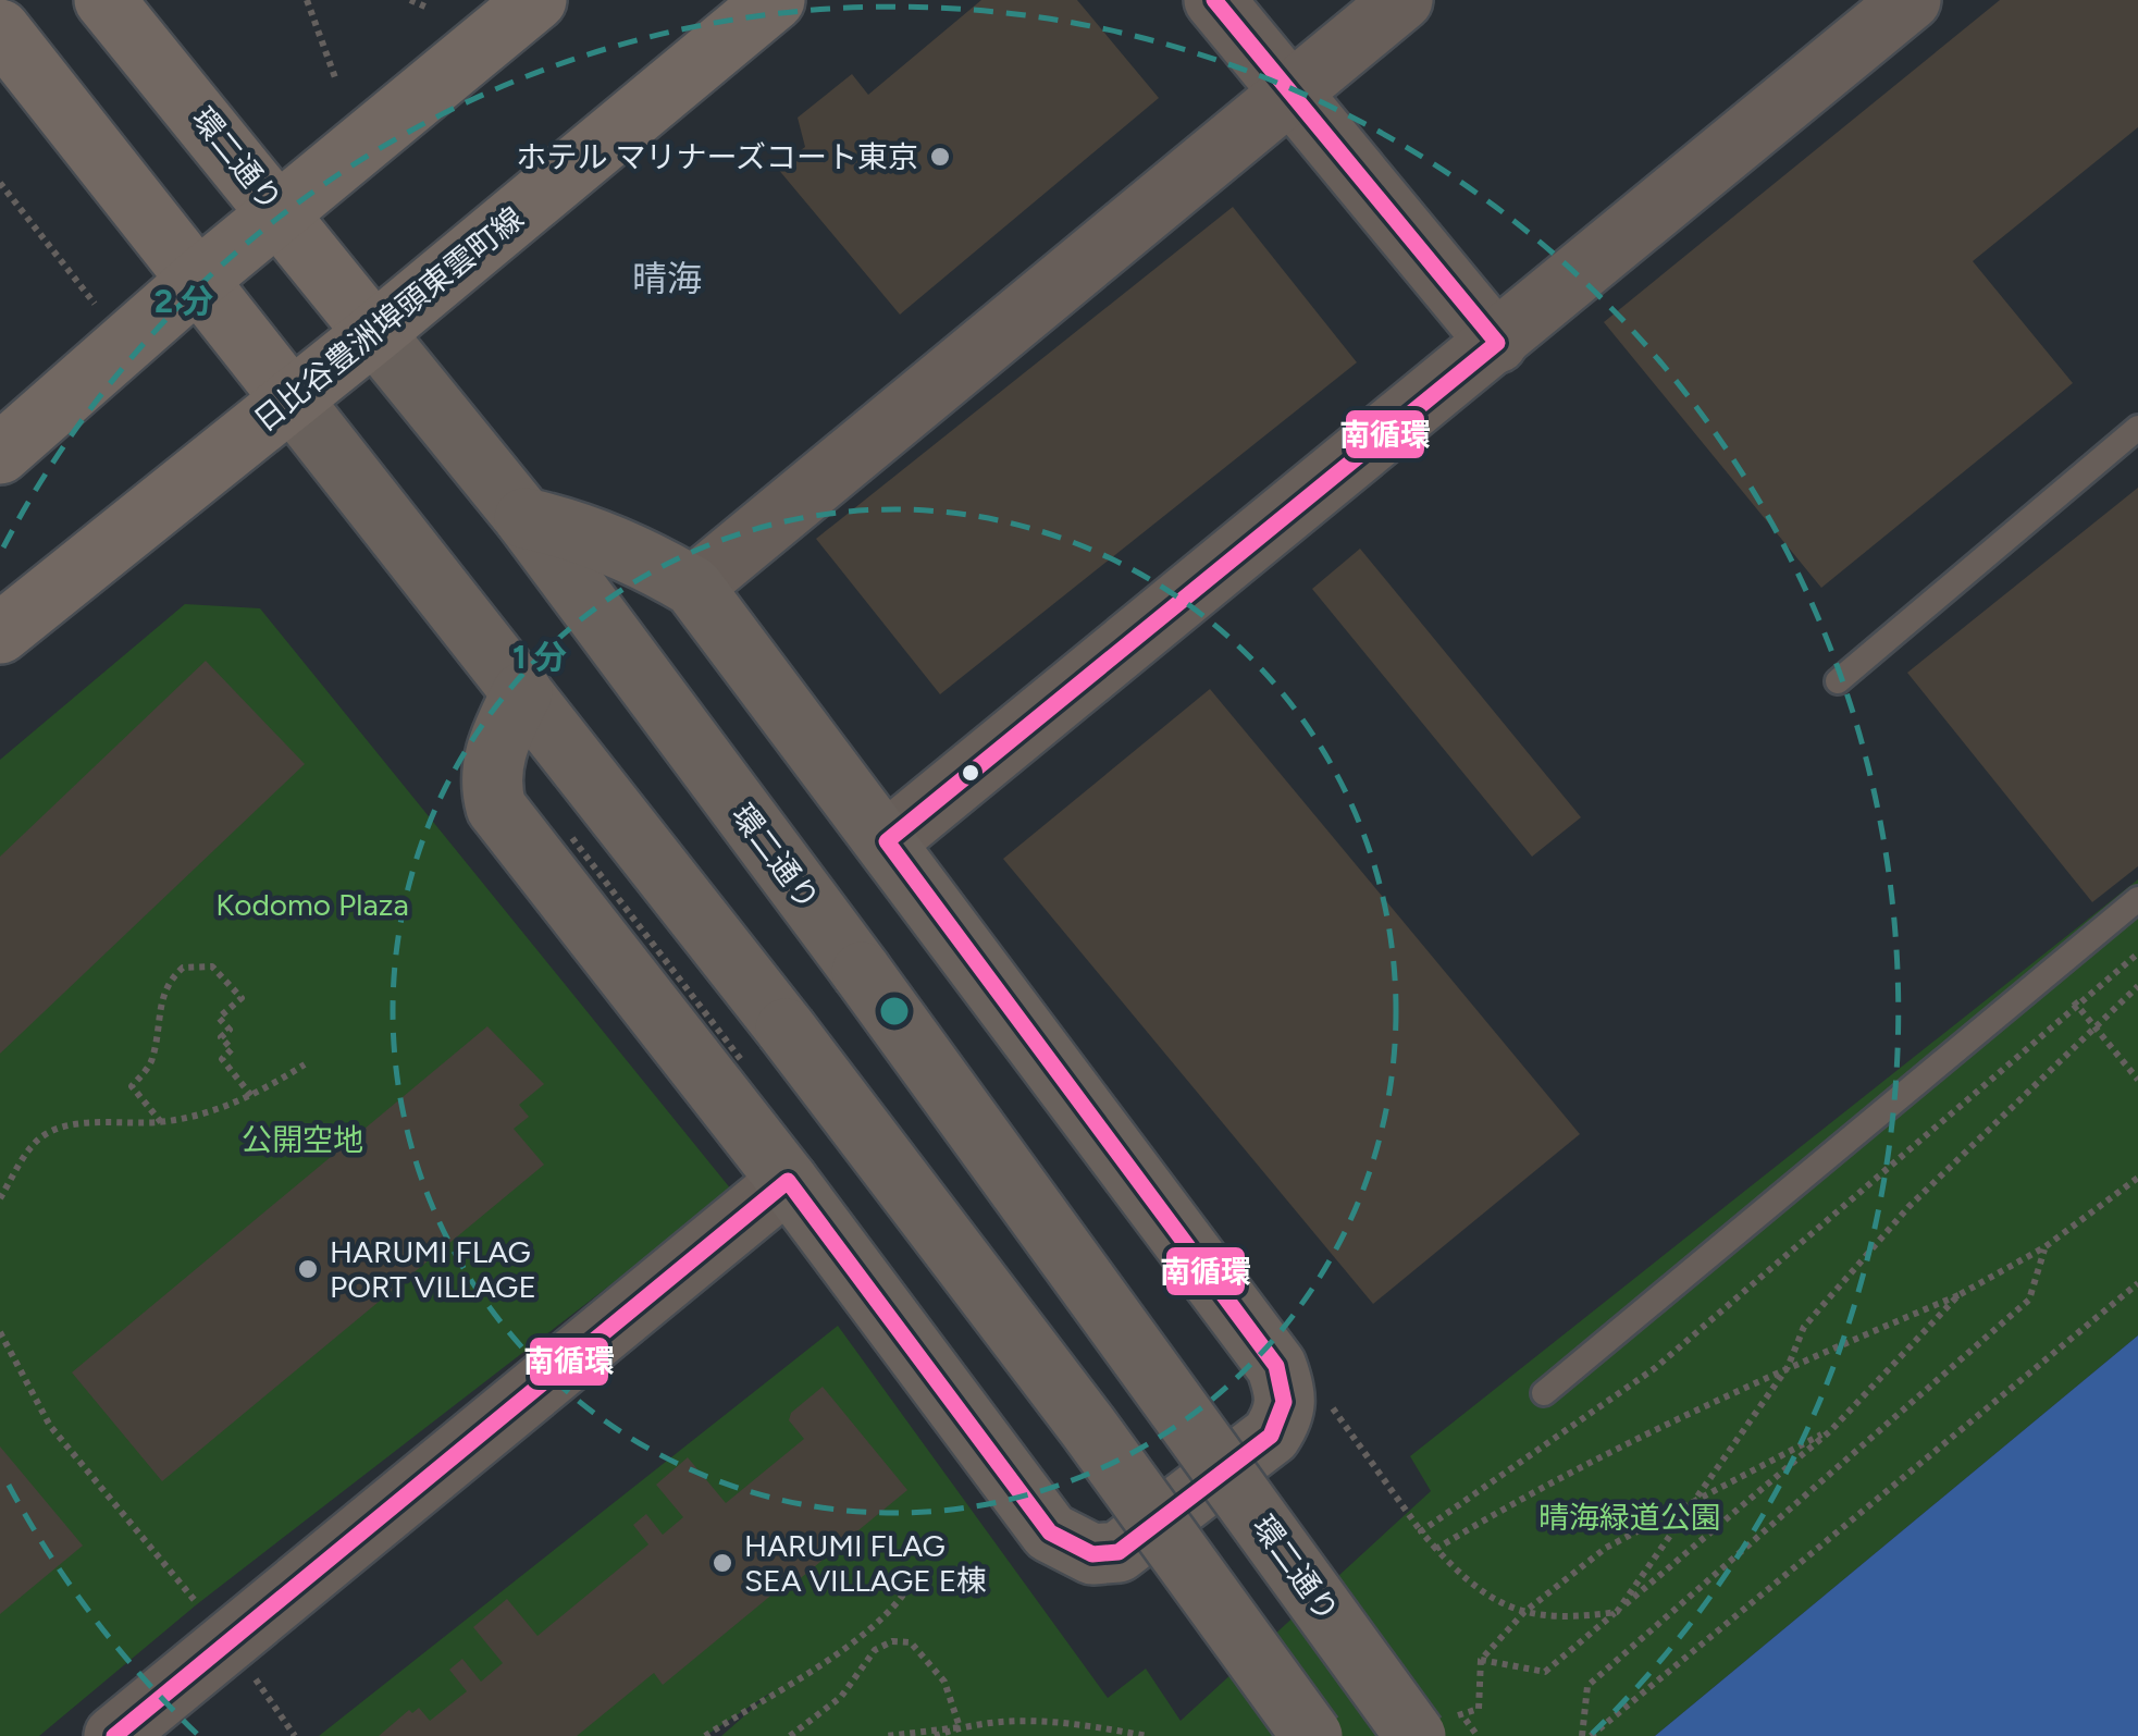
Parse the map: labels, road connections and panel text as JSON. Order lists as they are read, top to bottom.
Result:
{
  "streets": {
    "main road": ["環二通り", "日比谷豊洲埠頭東雲町線"]
  },
  "crossings": [
    ["環二通り", "日比谷豊洲埠頭東雲町線"]
  ],
  "districts": ["晴海"],
  "parks": ["Kodomo Plaza", "公開空地", "晴海緑道公園"],
  "places": ["ホテル マリナーズコート東京", "HARUMI FLAG PORT VILLAGE", "HARUMI FLAG SEA VILLAGE E棟"],
  "lines": ["transit line 南循環"],
  "rings": ["2 分", "1 分"]
}
